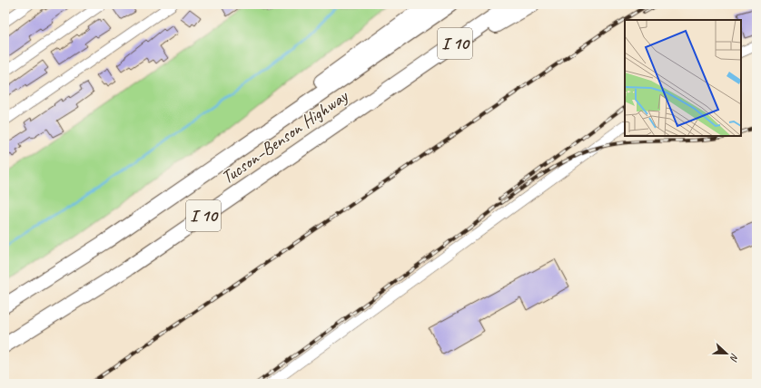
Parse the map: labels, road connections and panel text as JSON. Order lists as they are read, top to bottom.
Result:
{
  "streets": {
    "highway": ["I 10", "Tucson–Benson Highway"]
  },
  "north": "right"
}
